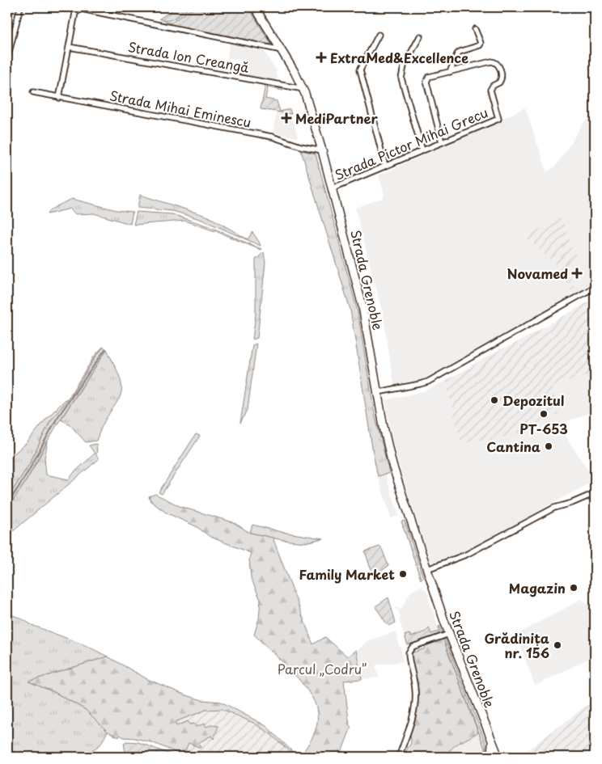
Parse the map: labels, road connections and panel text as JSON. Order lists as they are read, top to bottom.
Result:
{
  "streets": {
    "main road": ["Strada Grenoble"],
    "street": ["Strada Ion Creangă", "Strada Mihai Eminescu", "Strada Pictor Mihai Grecu"]
  },
  "crossings": [
    ["Strada Ion Creangă", "Strada Grenoble"],
    ["Strada Mihai Eminescu", "Strada Grenoble"],
    ["Strada Pictor Mihai Grecu", "Strada Grenoble"]
  ],
  "parks": ["Parcul „Codru”"],
  "places": {
    "health": ["ExtraMed&Excellence", "MediPartner", "Novamed"],
    "other": [
      "Depozitul",
      "PT-653",
      "Cantina",
      "Family Market",
      "Magazin",
      "Grădinița nr. 156"
    ]
  }
}
